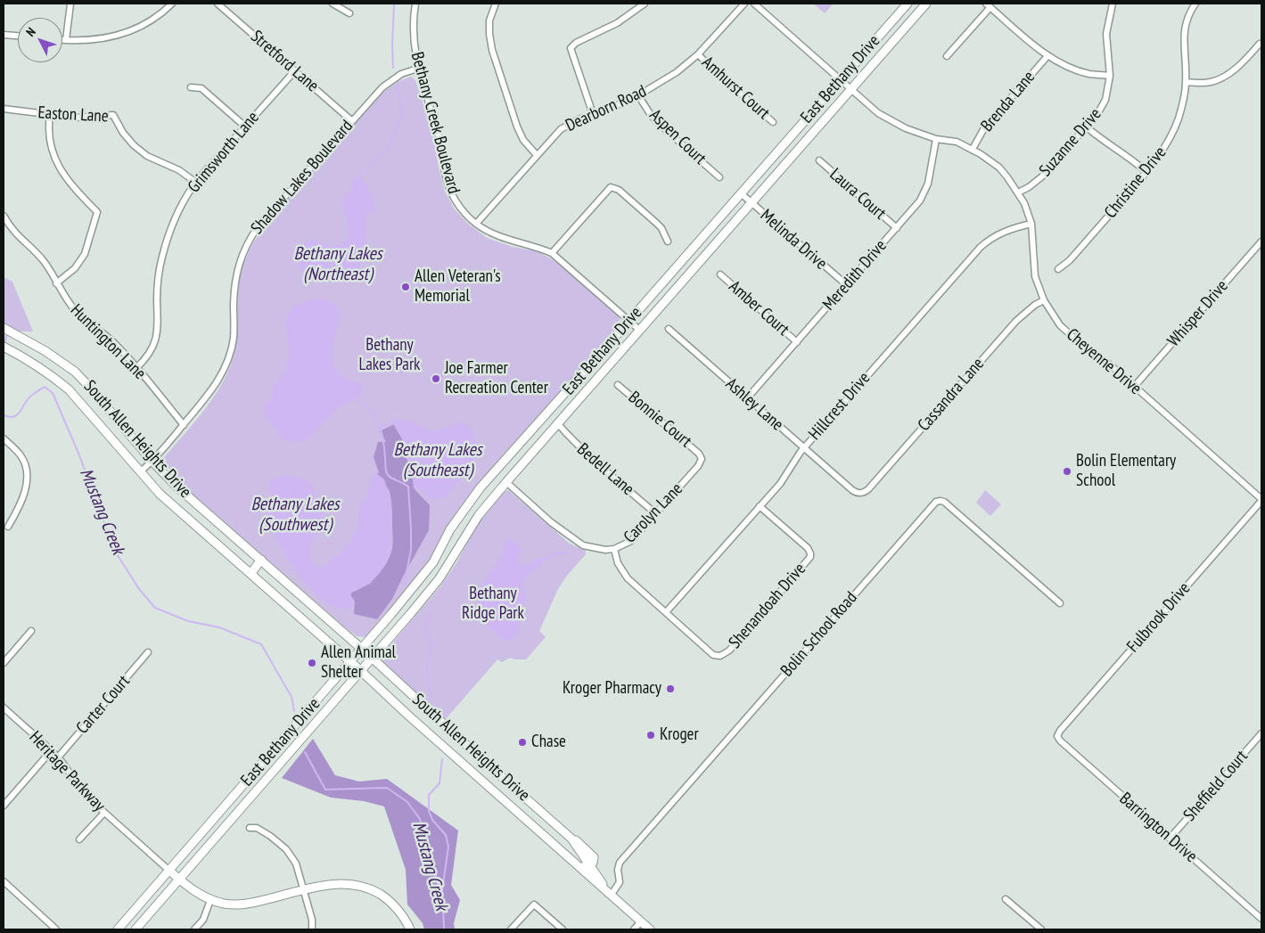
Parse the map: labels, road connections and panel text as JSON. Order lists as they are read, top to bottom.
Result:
{
  "streets": {
    "main road": ["East Bethany Drive", "South Allen Heights Drive"],
    "street": [
      "Stretford Lane",
      "Amhurst Court",
      "Brenda Lane",
      "Dearborn Road",
      "Easton Lane",
      "Bethany Creek Boulevard",
      "Aspen Court",
      "Suzanne Drive",
      "Grimsworth Lane",
      "Shadow Lakes Boulevard",
      "Christine Drive",
      "Laura Court",
      "Melinda Drive",
      "Meredith Drive",
      "Amber Court",
      "Whisper Drive",
      "Huntington Lane",
      "Cheyenne Drive",
      "Cassandra Lane",
      "Ashley Lane",
      "Hillcrest Drive",
      "Bonnie Court",
      "Bedell Lane",
      "Carolyn Lane",
      "Shenandoah Drive",
      "Fulbrook Drive",
      "Bolin School Road",
      "Carter Court",
      "Heritage Parkway",
      "Sheffield Court",
      "Barrington Drive"
    ]
  },
  "crossings": [
    ["Stretford Lane", "Grimsworth Lane"],
    ["Stretford Lane", "Shadow Lakes Boulevard"],
    ["East Bethany Drive", "Bethany Creek Boulevard"],
    ["East Bethany Drive", "Melinda Drive"],
    ["East Bethany Drive", "Cheyenne Drive"],
    ["East Bethany Drive", "South Allen Heights Drive"],
    ["East Bethany Drive", "Bedell Lane"],
    ["East Bethany Drive", "Carolyn Lane"],
    ["East Bethany Drive", "Heritage Parkway"],
    ["Amhurst Court", "Dearborn Road"],
    ["Brenda Lane", "Cheyenne Drive"],
    ["Dearborn Road", "Bethany Creek Boulevard"],
    ["Dearborn Road", "Aspen Court"],
    ["Easton Lane", "Grimsworth Lane"],
    ["Bethany Creek Boulevard", "Shadow Lakes Boulevard"],
    ["Suzanne Drive", "Cheyenne Drive"],
    ["Grimsworth Lane", "Huntington Lane"],
    ["Shadow Lakes Boulevard", "Huntington Lane"],
    ["Shadow Lakes Boulevard", "South Allen Heights Drive"],
    ["Laura Court", "Meredith Drive"],
    ["Melinda Drive", "Meredith Drive"],
    ["Meredith Drive", "Amber Court"],
    ["Meredith Drive", "Cheyenne Drive"],
    ["Meredith Drive", "Ashley Lane"],
    ["Whisper Drive", "Cheyenne Drive"],
    ["Cheyenne Drive", "Cassandra Lane"],
    ["Cheyenne Drive", "Hillcrest Drive"],
    ["Cheyenne Drive", "Fulbrook Drive"],
    ["Cassandra Lane", "Ashley Lane"],
    ["Ashley Lane", "Hillcrest Drive"],
    ["Hillcrest Drive", "Shenandoah Drive"],
    ["Bonnie Court", "Carolyn Lane"],
    ["South Allen Heights Drive", "Bolin School Road"],
    ["Bedell Lane", "Carolyn Lane"],
    ["Fulbrook Drive", "Barrington Drive"],
    ["Carter Court", "Heritage Parkway"],
    ["Sheffield Court", "Barrington Drive"]
  ],
  "water": [
    "Bethany Lakes (Northeast)",
    "Bethany Lakes (Southeast)",
    "Bethany Lakes (Southwest)",
    "Mustang Creek"
  ],
  "parks": ["Bethany Lakes Park", "Bethany Ridge Park"],
  "places": [
    "Allen Veteran's Memorial",
    "Joe Farmer Recreation Center",
    "Bolin Elementary School",
    "Allen Animal Shelter",
    "Kroger Pharmacy",
    "Kroger",
    "Chase"
  ],
  "north": "top left"
}
